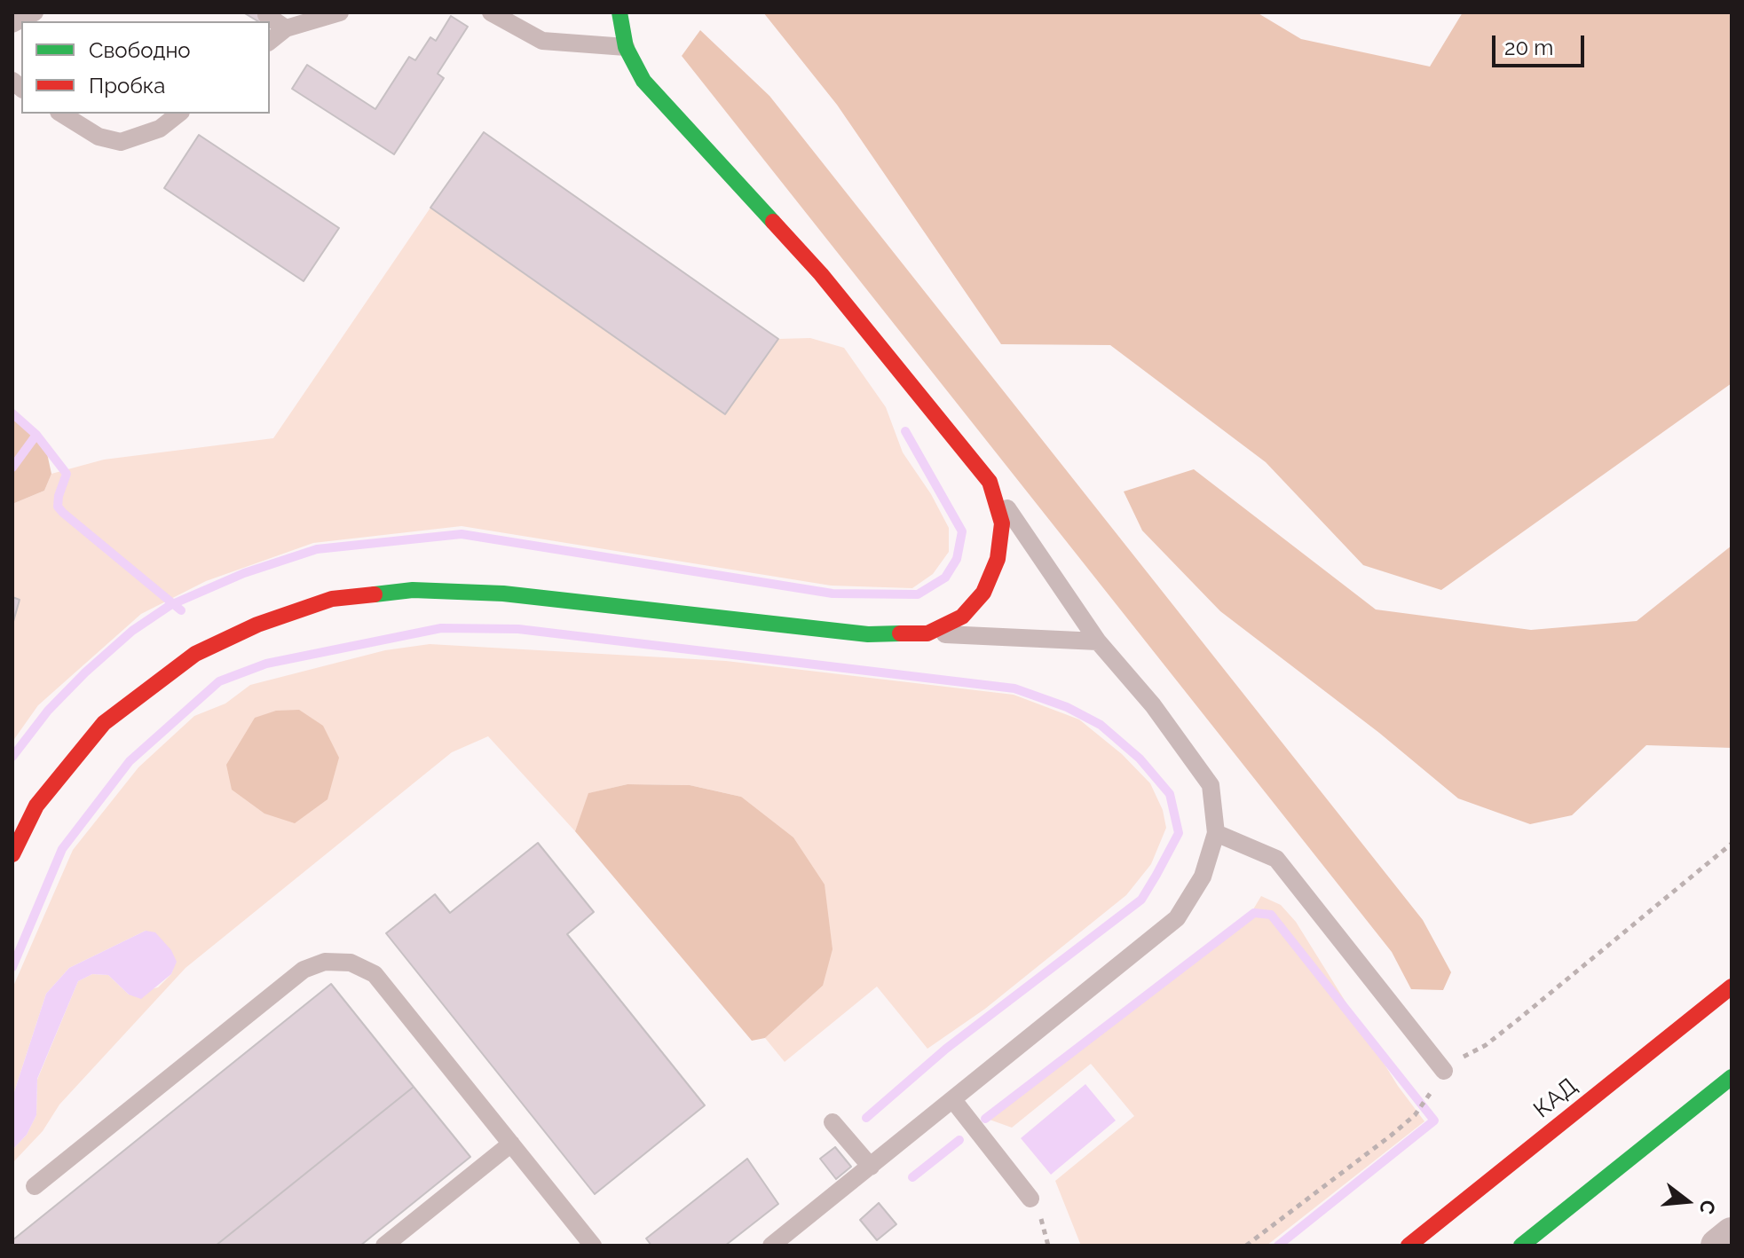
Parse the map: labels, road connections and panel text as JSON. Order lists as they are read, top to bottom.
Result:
{
  "streets": {
    "main road": ["КАД"]
  },
  "legend": ["Свободно", "Пробка"],
  "scale_bar": "20 m",
  "north": "right"
}
